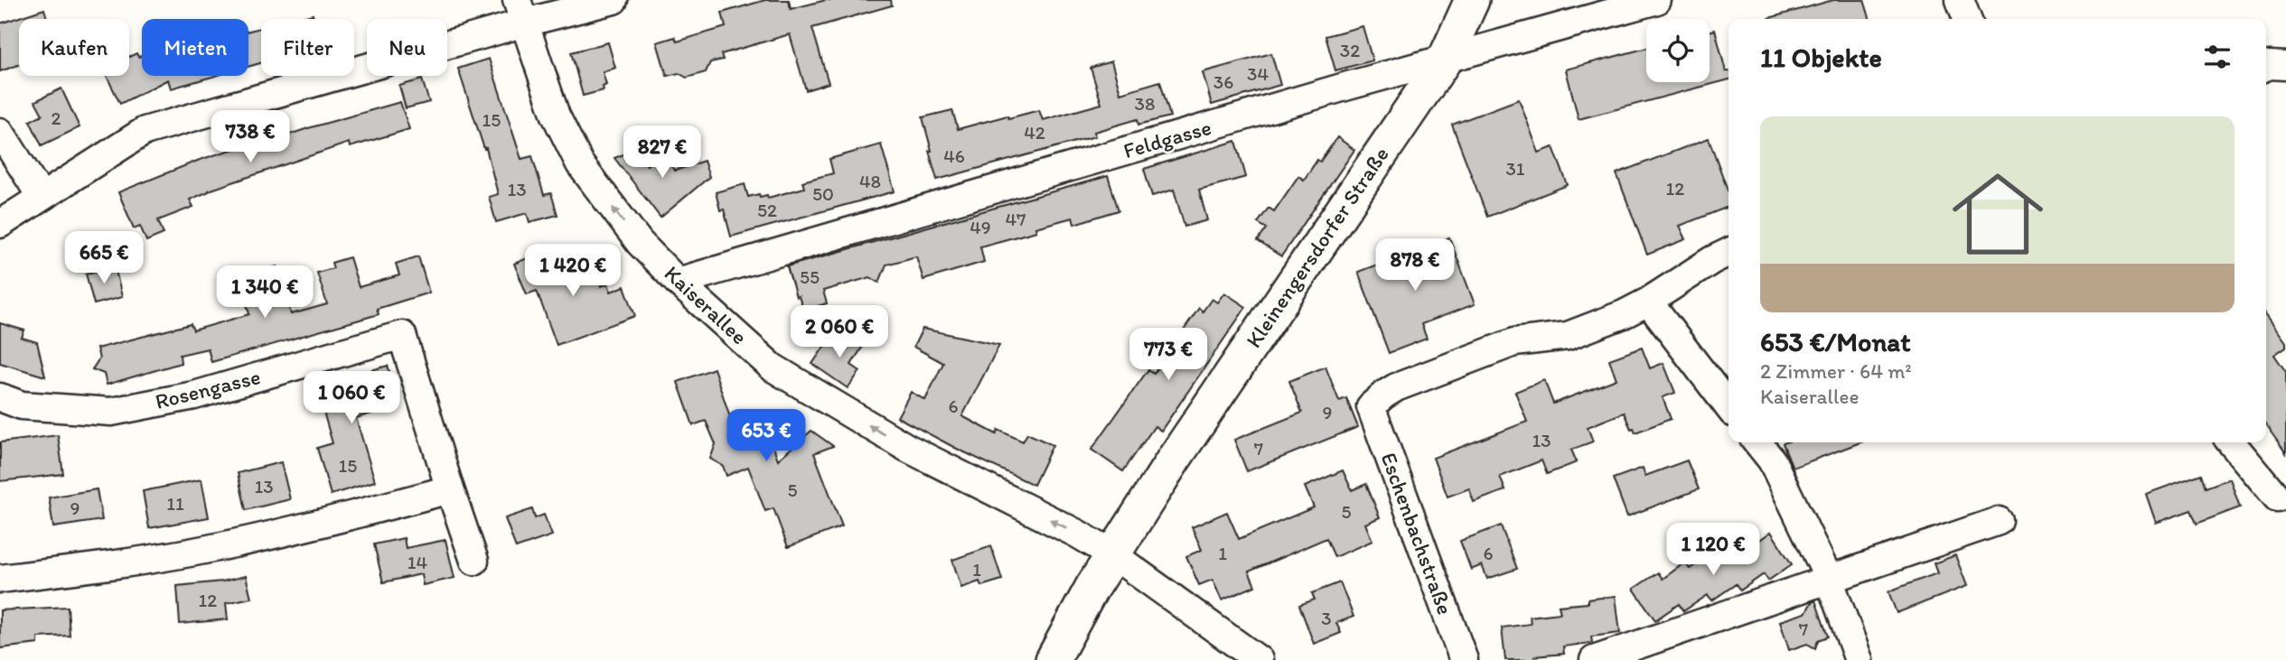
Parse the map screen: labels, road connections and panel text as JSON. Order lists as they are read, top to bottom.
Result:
{
  "streets": {
    "main road": ["Kleinengersdorfer Straße"],
    "street": [
      "Feldgasse",
      "Kaiserallee",
      "Rosengasse",
      "Eschenbachstraße"
    ]
  },
  "crossings": [
    ["Feldgasse", "Kleinengersdorfer Straße"],
    ["Feldgasse", "Kaiserallee"],
    ["Kleinengersdorfer Straße", "Kaiserallee"]
  ],
  "one_way": ["Kaiserallee"],
  "house_numbers": [
    "32",
    "34",
    "36",
    "38",
    "2",
    "15",
    "42",
    "46",
    "31",
    "48",
    "12",
    "13",
    "50",
    "52",
    "47",
    "49",
    "55",
    "6",
    "9",
    "13",
    "7",
    "15",
    "13",
    "5",
    "11",
    "9",
    "5",
    "1",
    "6",
    "14",
    "1",
    "12",
    "3",
    "7"
  ],
  "page": {
    "chip": [
      "Kaufen",
      "Mieten",
      "Filter",
      "Neu"
    ],
    "heading": "11 Objekte",
    "list": [
      {
        "name": "653 €/Monat",
        "note": "2 Zimmer · 64 m² · Kaiserallee"
      }
    ],
    "price": [
      "738 €",
      "827 €",
      "665 €",
      "878 €",
      "1 420 €",
      "1 340 €",
      "2 060 €",
      "773 €",
      "1 060 €",
      "653 €",
      "1 120 €"
    ]
  }
}
